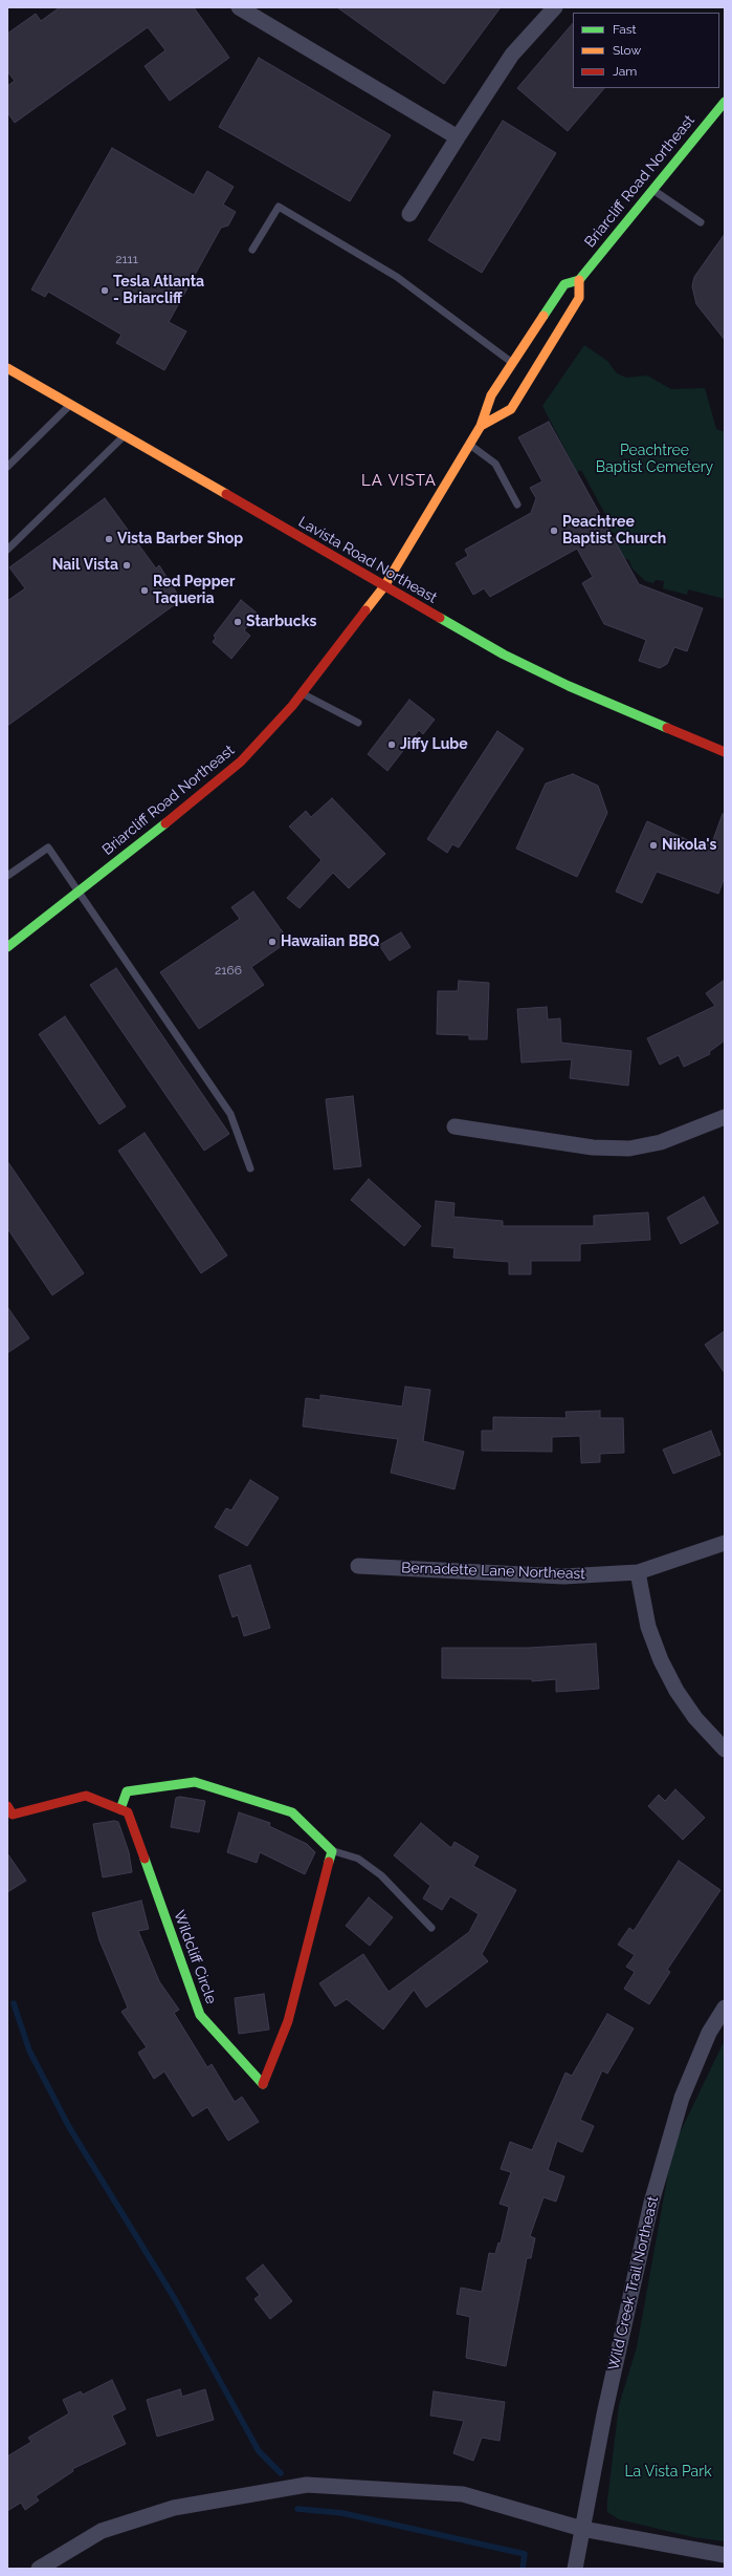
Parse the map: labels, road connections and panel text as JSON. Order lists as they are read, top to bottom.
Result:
{
  "streets": {
    "main road": ["Briarcliff Road Northeast", "Lavista Road Northeast", "Wildcliff Circle"],
    "street": ["Bernadette Lane Northeast", "Wild Creek Trail Northeast"]
  },
  "crossings": [
    ["Briarcliff Road Northeast", "Lavista Road Northeast"]
  ],
  "districts": ["LA VISTA"],
  "parks": ["Peachtree Baptist Cemetery", "La Vista Park"],
  "places": [
    "Tesla Atlanta - Briarcliff",
    "Peachtree Baptist Church",
    "Vista Barber Shop",
    "Nail Vista",
    "Red Pepper Taqueria",
    "Starbucks",
    "Jiffy Lube",
    "Nikola's",
    "Hawaiian BBQ"
  ],
  "house_numbers": ["2111", "2166"],
  "legend": ["Fast", "Slow", "Jam"]
}
